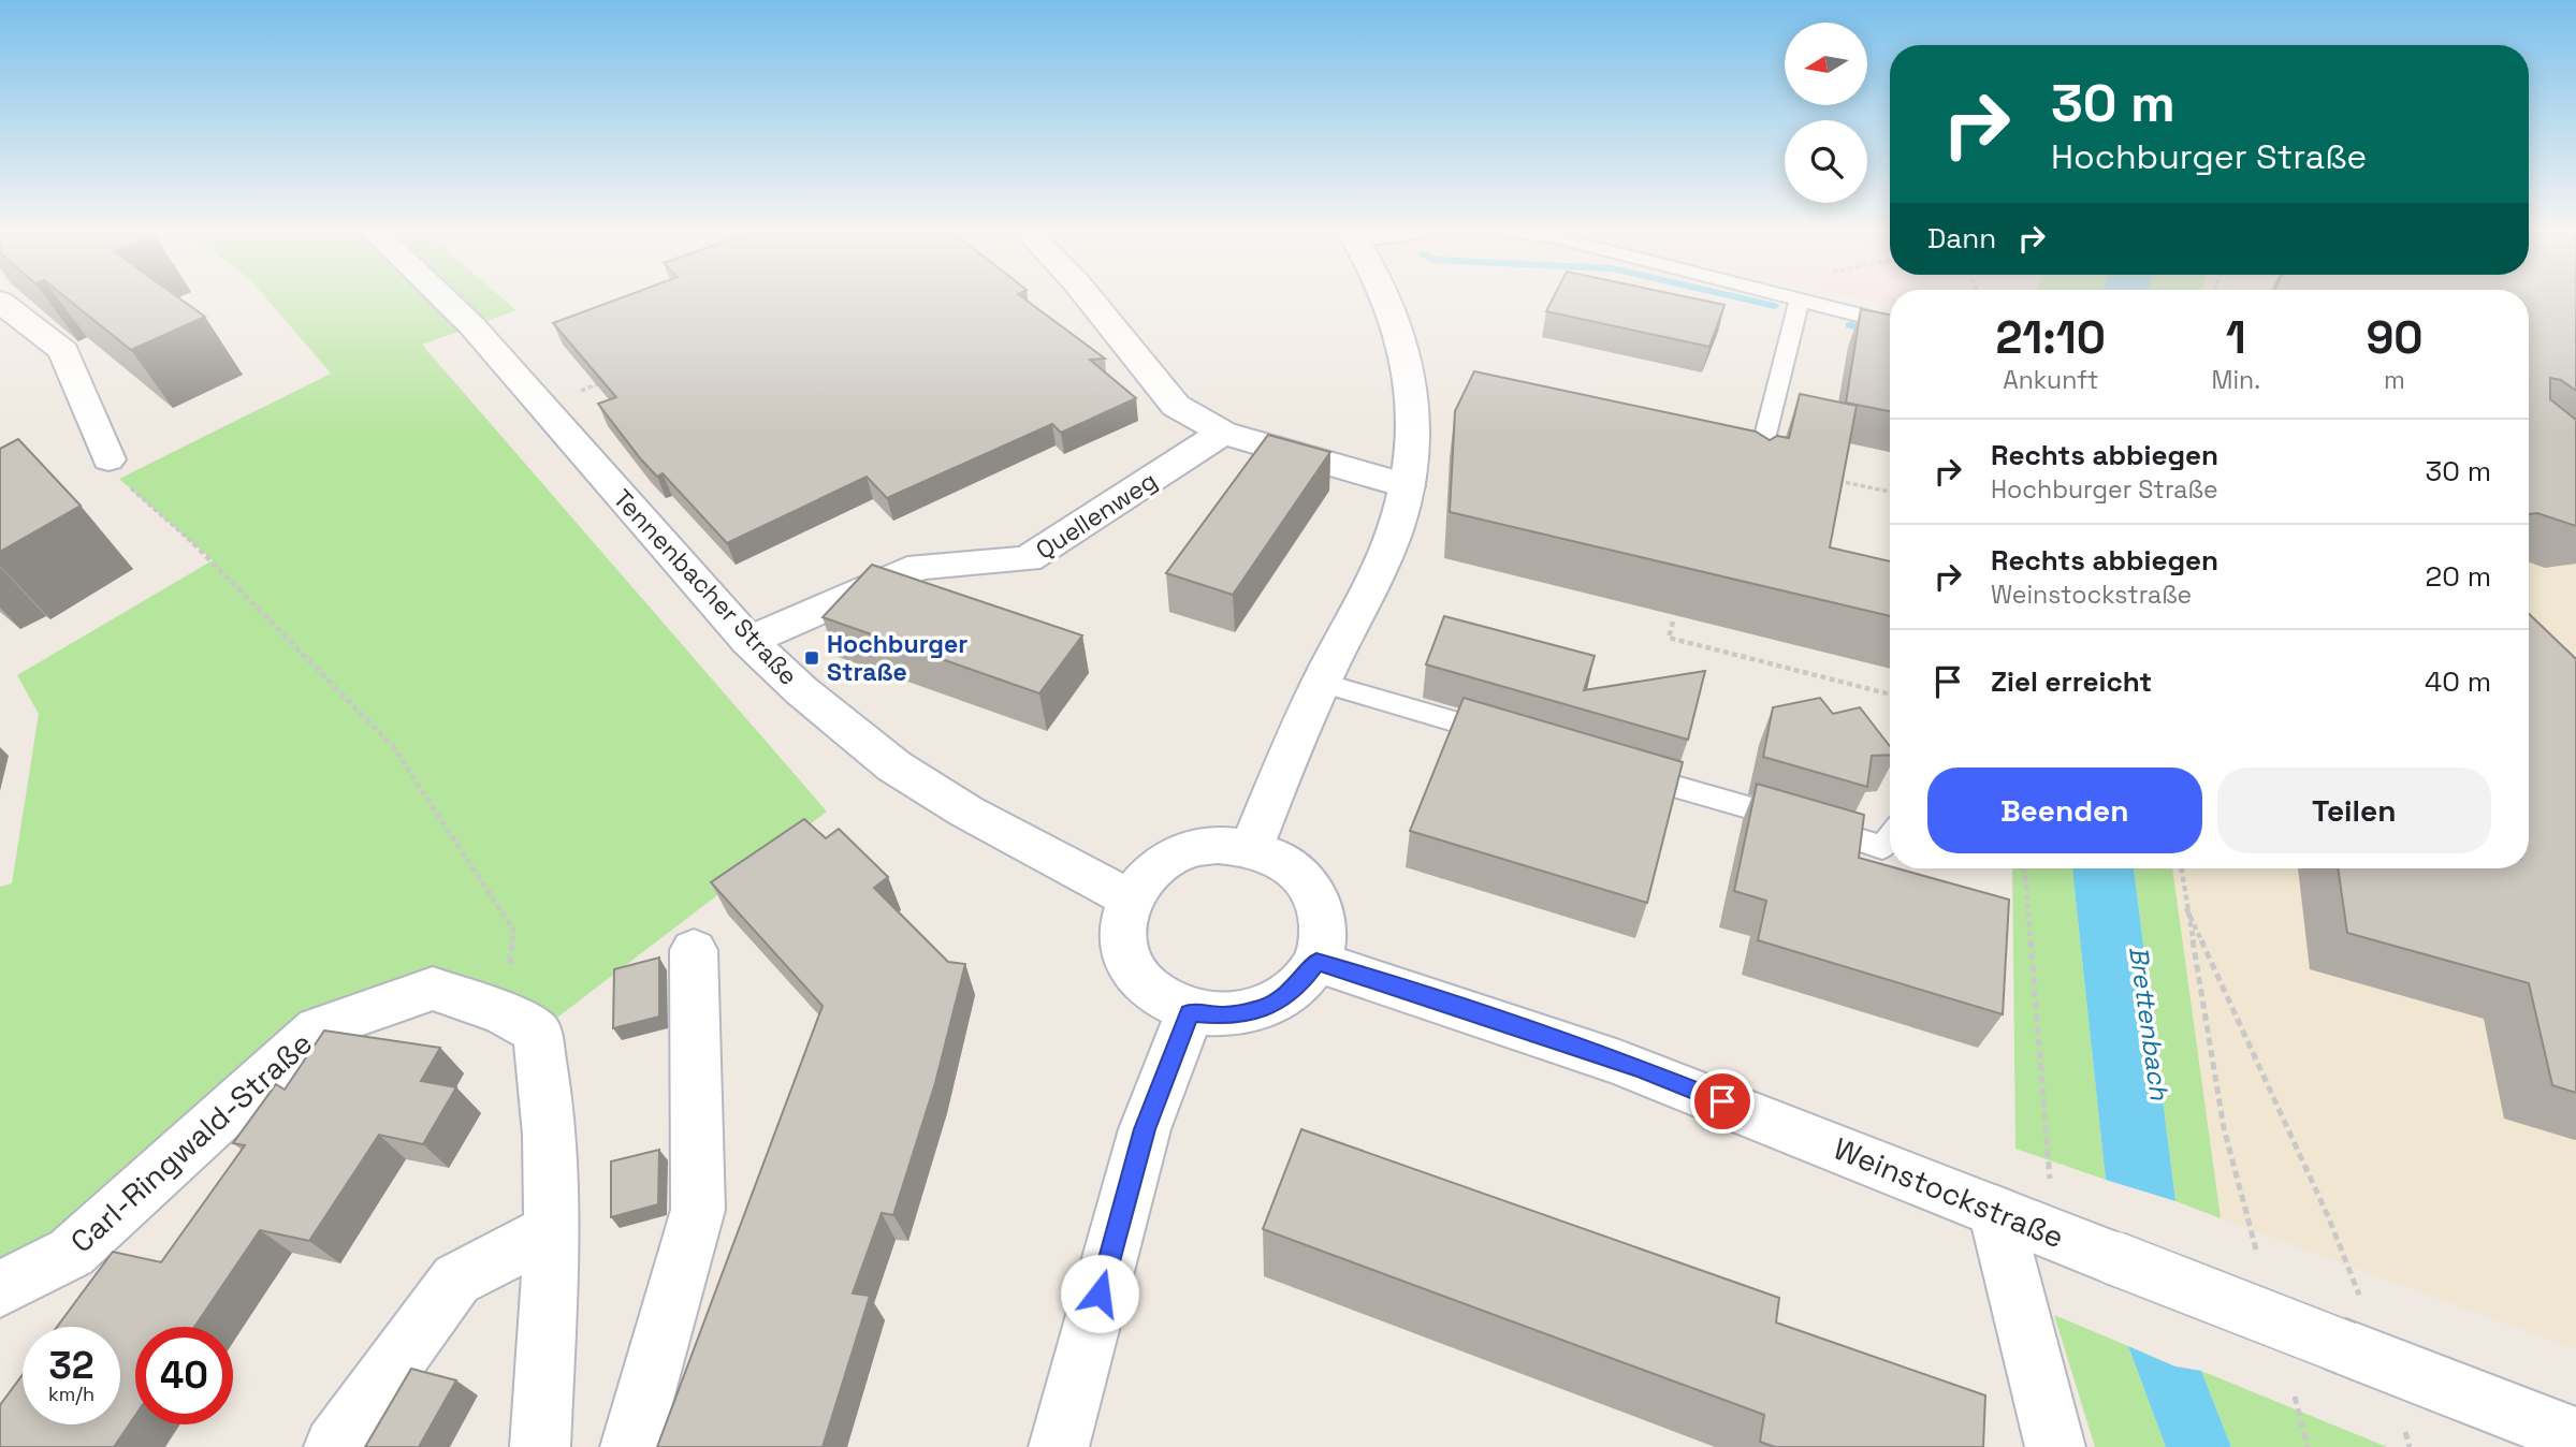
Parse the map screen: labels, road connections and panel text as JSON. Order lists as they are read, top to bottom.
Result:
{
  "streets": {
    "street": [
      "Quellenweg",
      "Tennenbacher Straße",
      "Carl-Ringwald-Straße",
      "Weinstockstraße"
    ]
  },
  "crossings": [
    ["Quellenweg", "Tennenbacher Straße"],
    ["Tennenbacher Straße", "Weinstockstraße"]
  ],
  "water": ["Brettenbach"],
  "places": {
    "transit": ["Hochburger Straße"]
  },
  "north": "left",
  "page": {
    "turn": ["30 m", "Hochburger Straße"],
    "then": "Dann",
    "eta": [
      "21:10",
      "Ankunft",
      "1",
      "Min.",
      "90",
      "m"
    ],
    "list": [
      {
        "name": "Rechts abbiegen",
        "note": "Hochburger Straße",
        "value": "30 m"
      },
      {
        "name": "Rechts abbiegen",
        "note": "Weinstockstraße",
        "value": "20 m"
      },
      {
        "name": "Ziel erreicht",
        "value": "40 m"
      }
    ],
    "buttons": ["Beenden", "Teilen"],
    "speed": "32 km/h",
    "limit": "40"
  }
}
